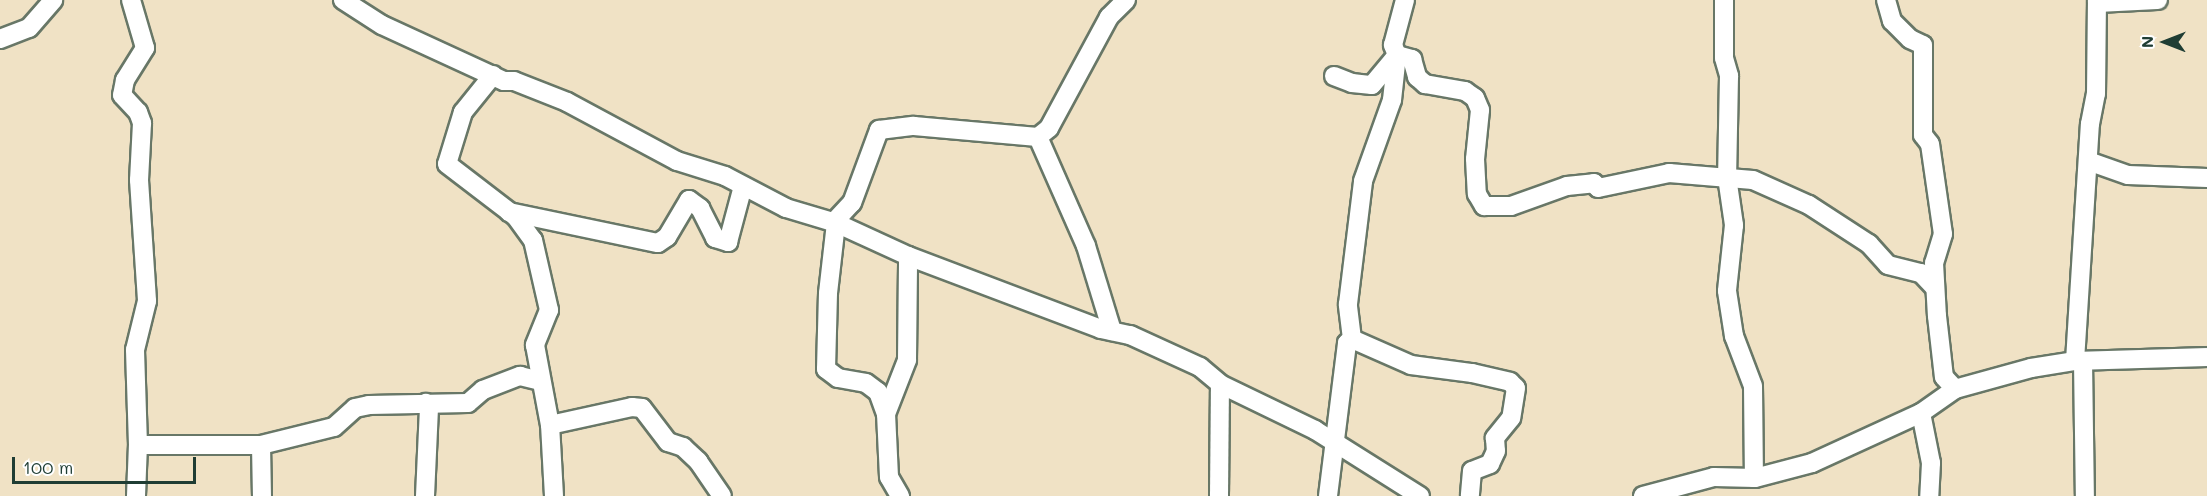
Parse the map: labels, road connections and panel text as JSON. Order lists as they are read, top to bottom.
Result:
{
  "scale_bar": "100 m",
  "north": "left"
}
